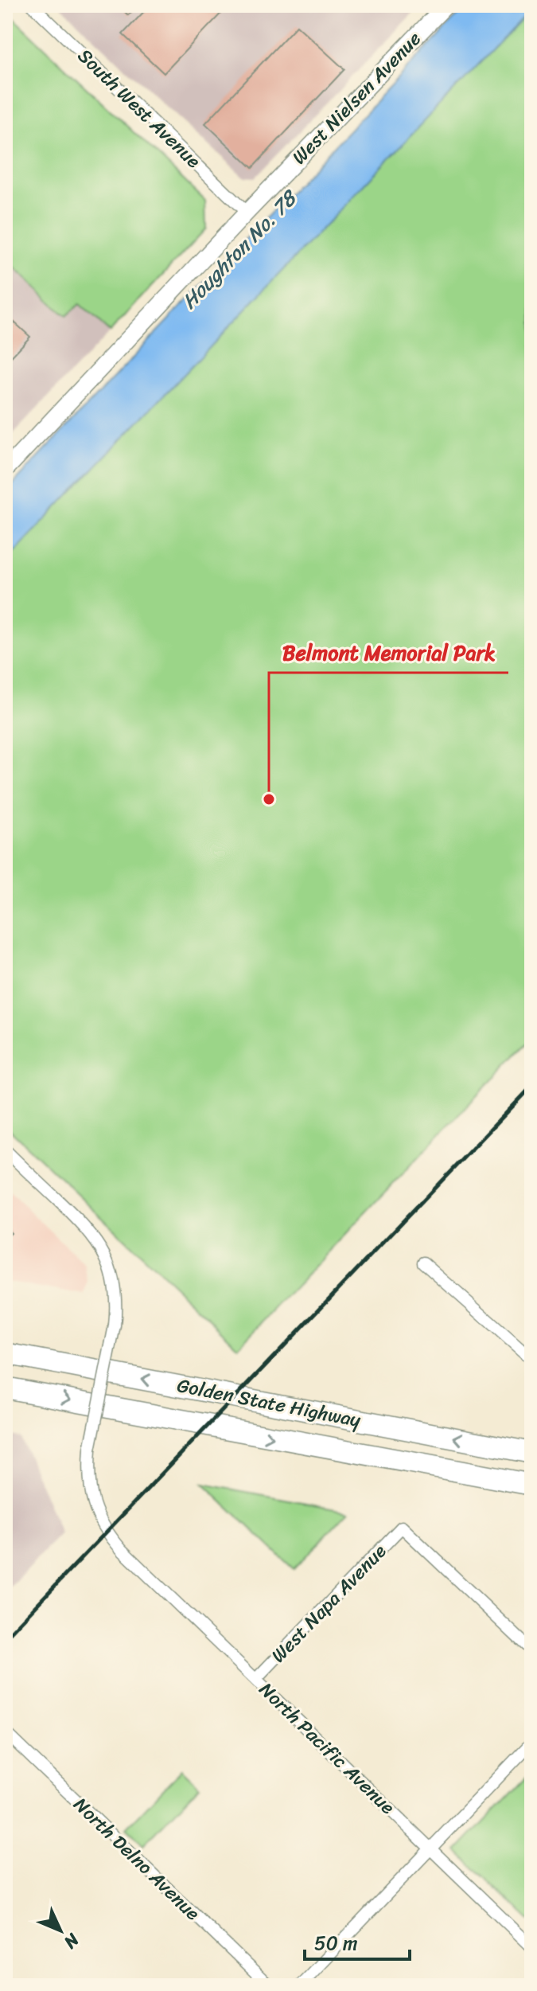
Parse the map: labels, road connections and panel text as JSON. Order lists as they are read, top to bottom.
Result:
{
  "streets": {
    "highway": ["Golden State Highway"],
    "street": [
      "West Nielsen Avenue",
      "South West Avenue",
      "West Napa Avenue",
      "North Pacific Avenue",
      "North Delno Avenue"
    ]
  },
  "crossings": [
    ["West Nielsen Avenue", "South West Avenue"],
    ["West Napa Avenue", "North Pacific Avenue"]
  ],
  "water": ["Houghton No. 78"],
  "places": ["Belmont Memorial Park"],
  "scale_bar": "50 m",
  "north": "bottom right"
}
